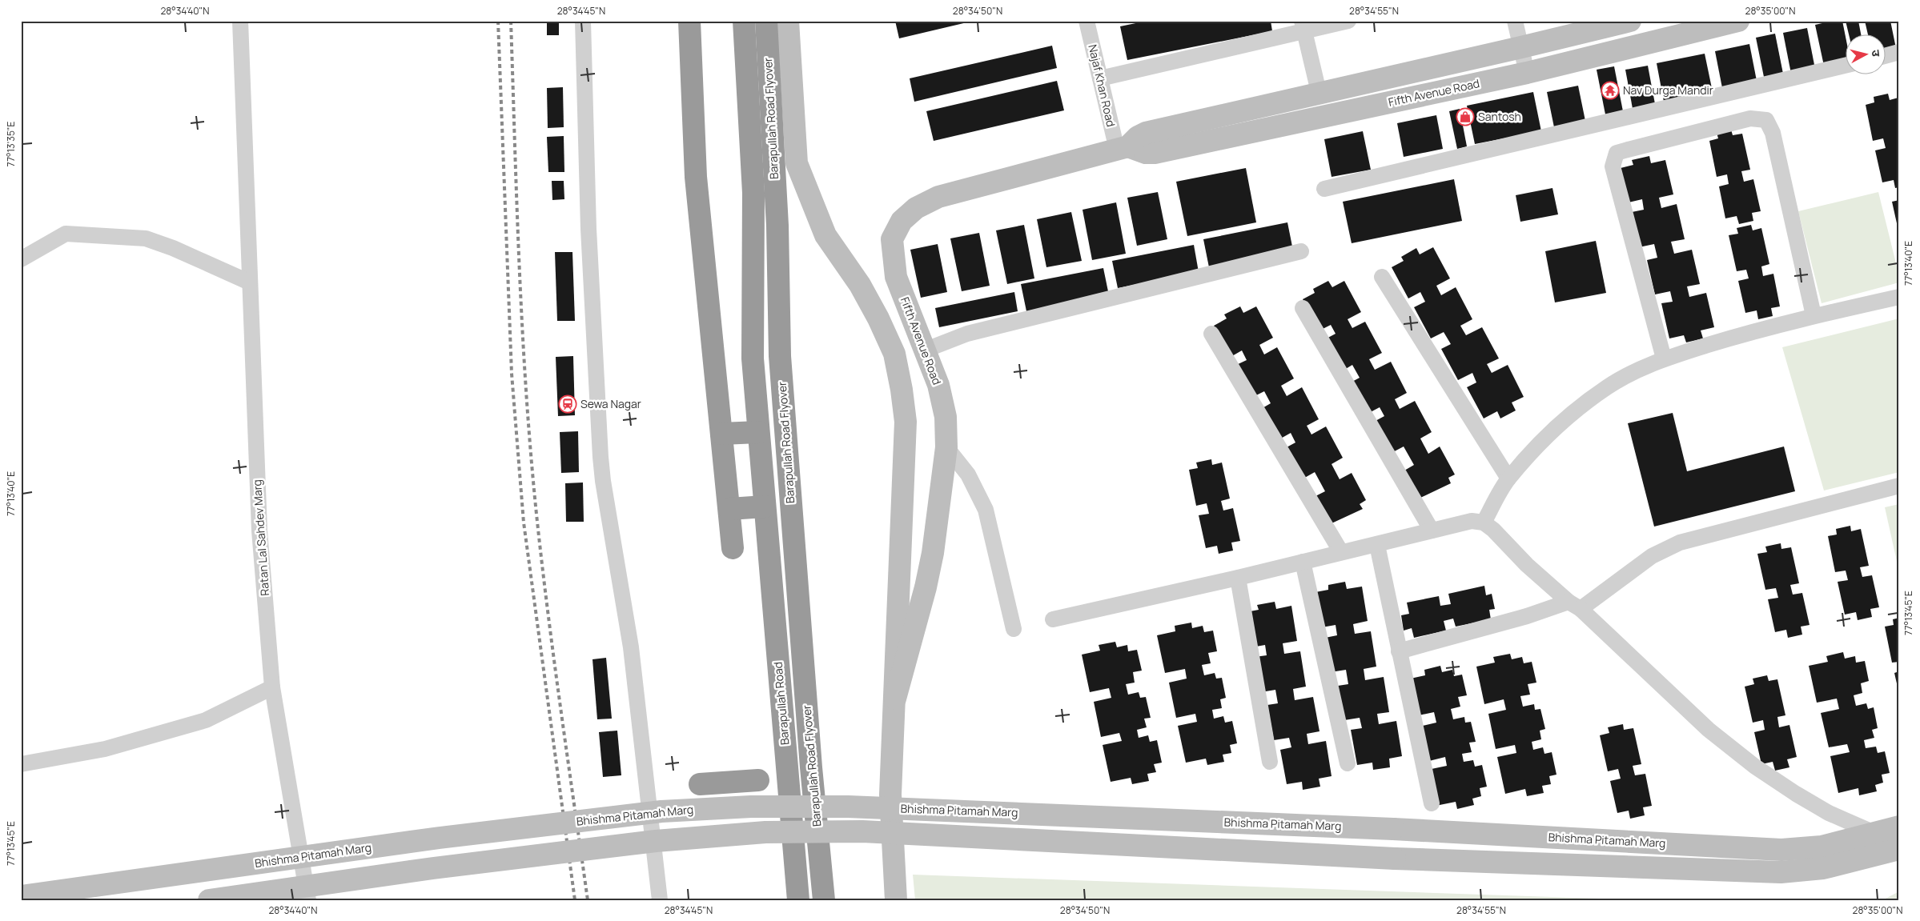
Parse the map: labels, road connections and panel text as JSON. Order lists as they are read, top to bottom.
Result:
{
  "streets": {
    "highway": ["Barapullah Road Flyover", "Barapullah Road"],
    "main road": ["Fifth Avenue Road", "Bhishma Pitamah Marg"],
    "street": ["Najaf Khan Road", "Ratan Lal Sahdev Marg"]
  },
  "crossings": [
    ["Najaf Khan Road", "Fifth Avenue Road"],
    ["Barapullah Road Flyover", "Barapullah Road"]
  ],
  "places": {
    "temple": ["Nav Durga Mandir"],
    "shop": ["Santosh"],
    "station": ["Sewa Nagar"]
  },
  "north": "right",
  "coordinates": [
    "28°34'40\"N",
    "28°34'45\"N",
    "28°34'50\"N",
    "28°34'55\"N",
    "28°35'00\"N",
    "77°13'35\"E",
    "77°13'40\"E",
    "77°13'45\"E"
  ]
}
